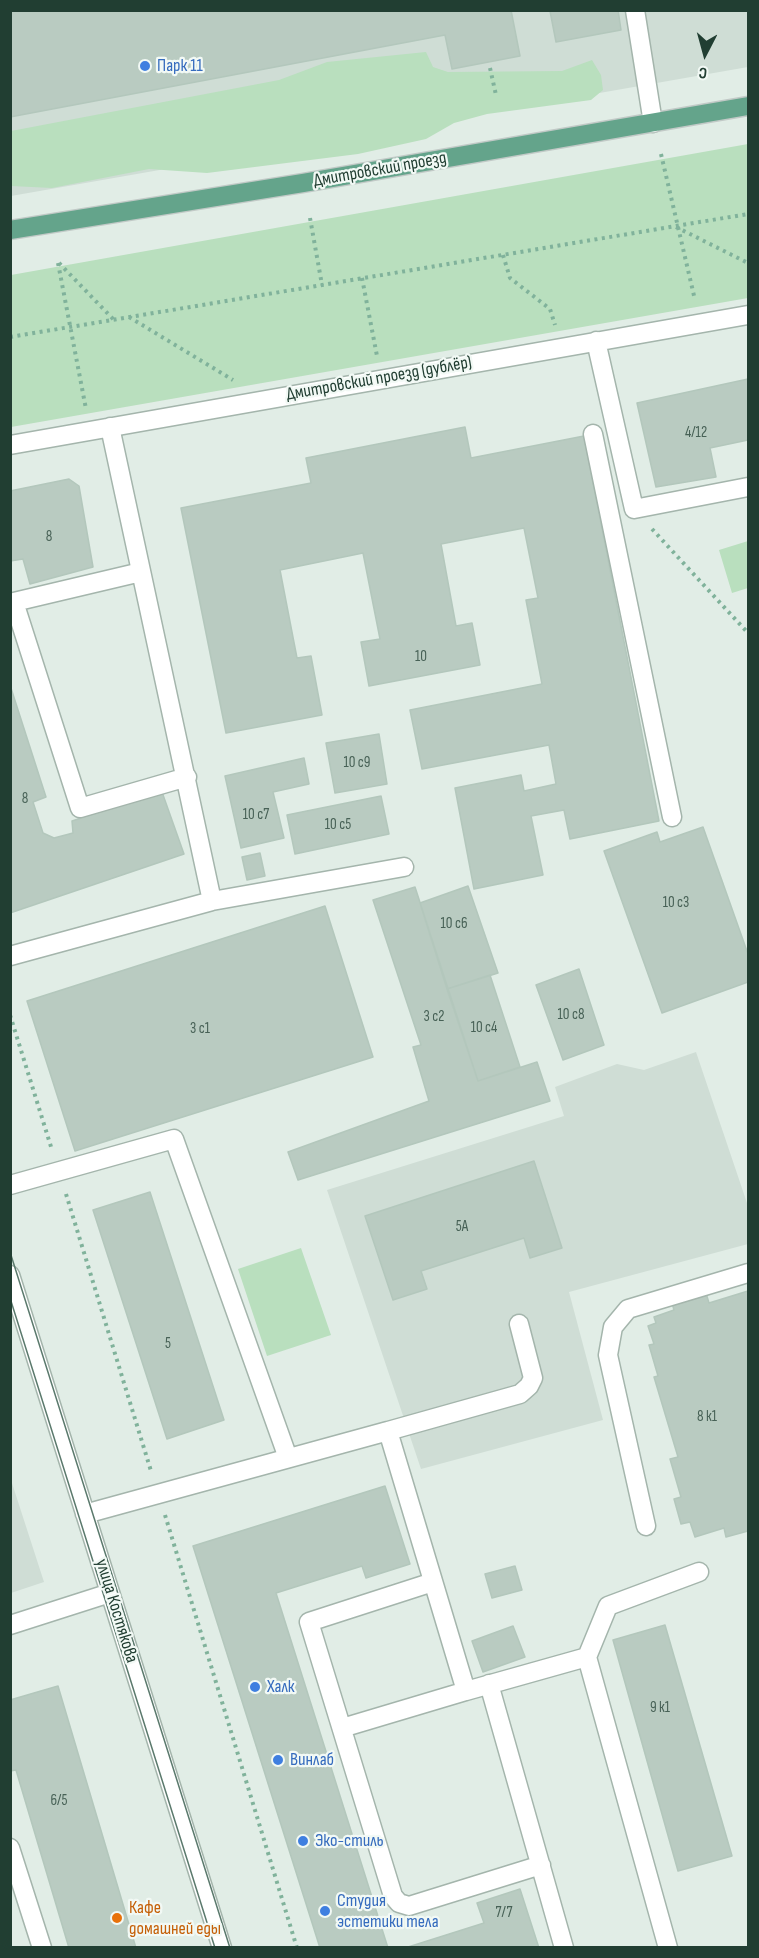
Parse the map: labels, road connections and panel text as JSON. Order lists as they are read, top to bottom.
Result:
{
  "streets": {
    "main road": ["Дмитровский проезд"],
    "street": ["Дмитровский проезд (дублёр)", "улица Костякова"]
  },
  "places": [
    "Парк 11",
    "Халк",
    "Винлаб",
    "Эко-стиль",
    "Студия эстетики тела",
    "Кафе домашней еды"
  ],
  "house_numbers": [
    "4/12",
    "8",
    "10",
    "10 с9",
    "8",
    "10 с7",
    "10 с5",
    "10 с3",
    "10 с6",
    "10 с8",
    "3 с2",
    "10 с4",
    "3 с1",
    "5А",
    "5",
    "8 к1",
    "9 к1",
    "6/5",
    "7/7"
  ],
  "north": "bottom"
}
